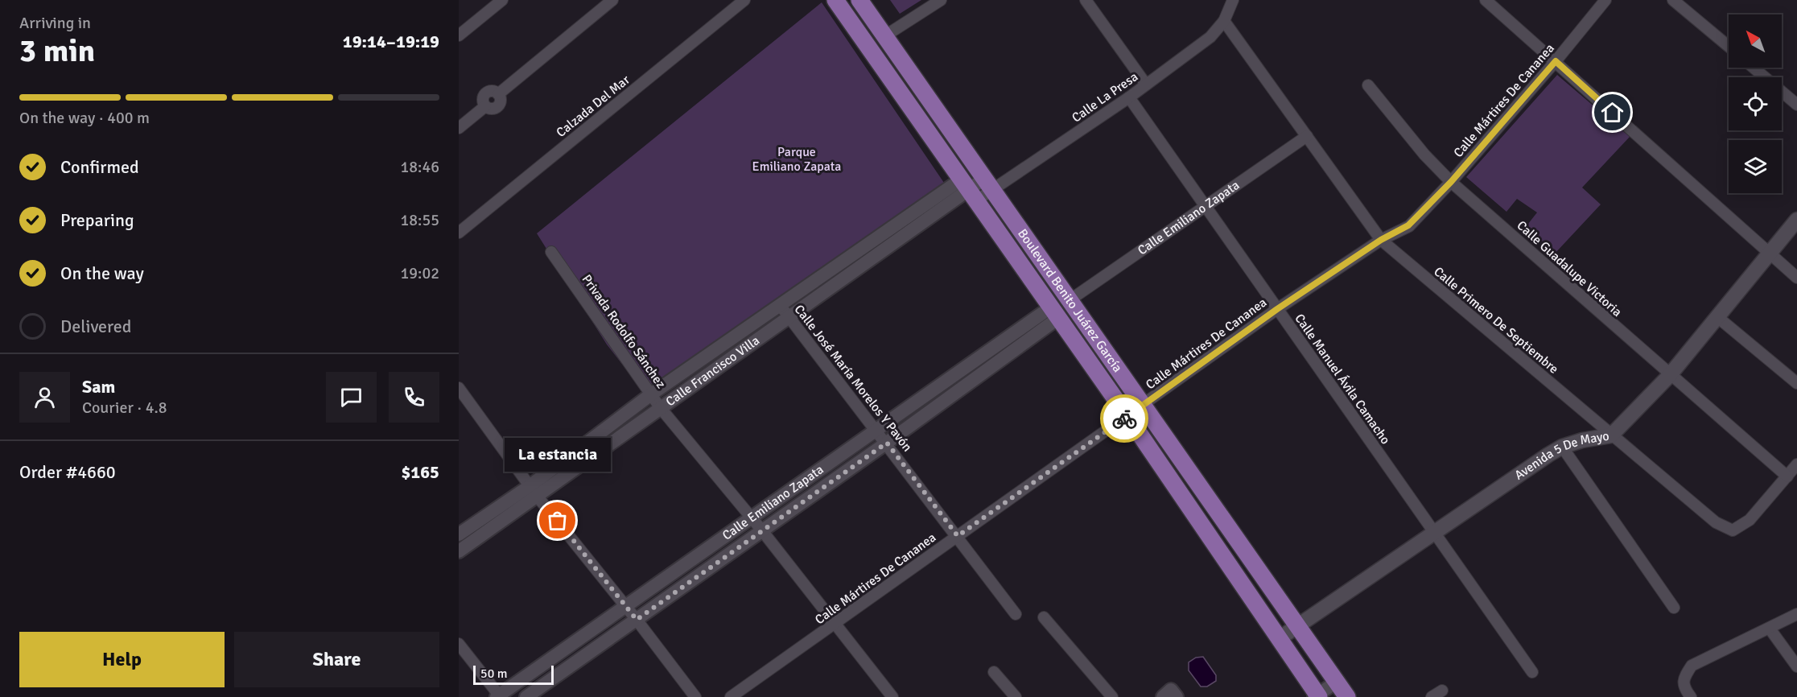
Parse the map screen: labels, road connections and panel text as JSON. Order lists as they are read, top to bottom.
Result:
{
  "streets": {
    "main road": ["Boulevard Benito Juárez García", "Avenida 5 De Mayo"],
    "street": [
      "Calle La Presa",
      "Calle Mártires De Cananea",
      "Calzada Del Mar",
      "Calle Emiliano Zapata",
      "Calle Guadalupe Victoria",
      "Calle Primero De Septiembre",
      "Privada Rodolfo Sánchez",
      "Calle Francisco Villa",
      "Calle José María Morelos Y Pavón",
      "Calle Manuel Ávila Camacho"
    ]
  },
  "crossings": [
    ["Calle La Presa", "Boulevard Benito Juárez García"],
    ["Calle La Presa", "Calle Primero De Septiembre"],
    ["Calle La Presa", "Calle Manuel Ávila Camacho"],
    ["Calle Mártires De Cananea", "Calle Guadalupe Victoria"],
    ["Calle Mártires De Cananea", "Boulevard Benito Juárez García"],
    ["Calle Mártires De Cananea", "Calle Primero De Septiembre"],
    ["Calle Mártires De Cananea", "Privada Rodolfo Sánchez"],
    ["Calle Mártires De Cananea", "Calle José María Morelos Y Pavón"],
    ["Calle Mártires De Cananea", "Calle Manuel Ávila Camacho"],
    ["Calle Emiliano Zapata", "Boulevard Benito Juárez García"],
    ["Calle Emiliano Zapata", "Calle Primero De Septiembre"],
    ["Calle Emiliano Zapata", "Privada Rodolfo Sánchez"],
    ["Calle Emiliano Zapata", "Calle José María Morelos Y Pavón"],
    ["Calle Emiliano Zapata", "Calle Manuel Ávila Camacho"],
    ["Calle Guadalupe Victoria", "Calle Primero De Septiembre"],
    ["Calle Guadalupe Victoria", "Avenida 5 De Mayo"],
    ["Boulevard Benito Juárez García", "Calle Francisco Villa"],
    ["Boulevard Benito Juárez García", "Avenida 5 De Mayo"],
    ["Calle Primero De Septiembre", "Avenida 5 De Mayo"],
    ["Privada Rodolfo Sánchez", "Calle Francisco Villa"],
    ["Calle Francisco Villa", "Calle José María Morelos Y Pavón"],
    ["Calle Manuel Ávila Camacho", "Avenida 5 De Mayo"]
  ],
  "parks": ["Parque Emiliano Zapata"],
  "places": ["La estancia"],
  "scale_bar": "50 m",
  "north": "top left",
  "page": {
    "heading": ["3 min", "Arriving in", "19:14–19:19"],
    "panel": [
      "Sam",
      "Courier · 4.8",
      "Order #4660",
      "$165"
    ],
    "bar": "On the way · 400 m",
    "list": [
      ["Confirmed", "18:46"],
      ["Preparing", "18:55"],
      ["On the way", "19:02"],
      "Delivered"
    ],
    "bubble": "La estancia",
    "buttons": ["Help", "Share"],
    "scale": "50 m"
  }
}
